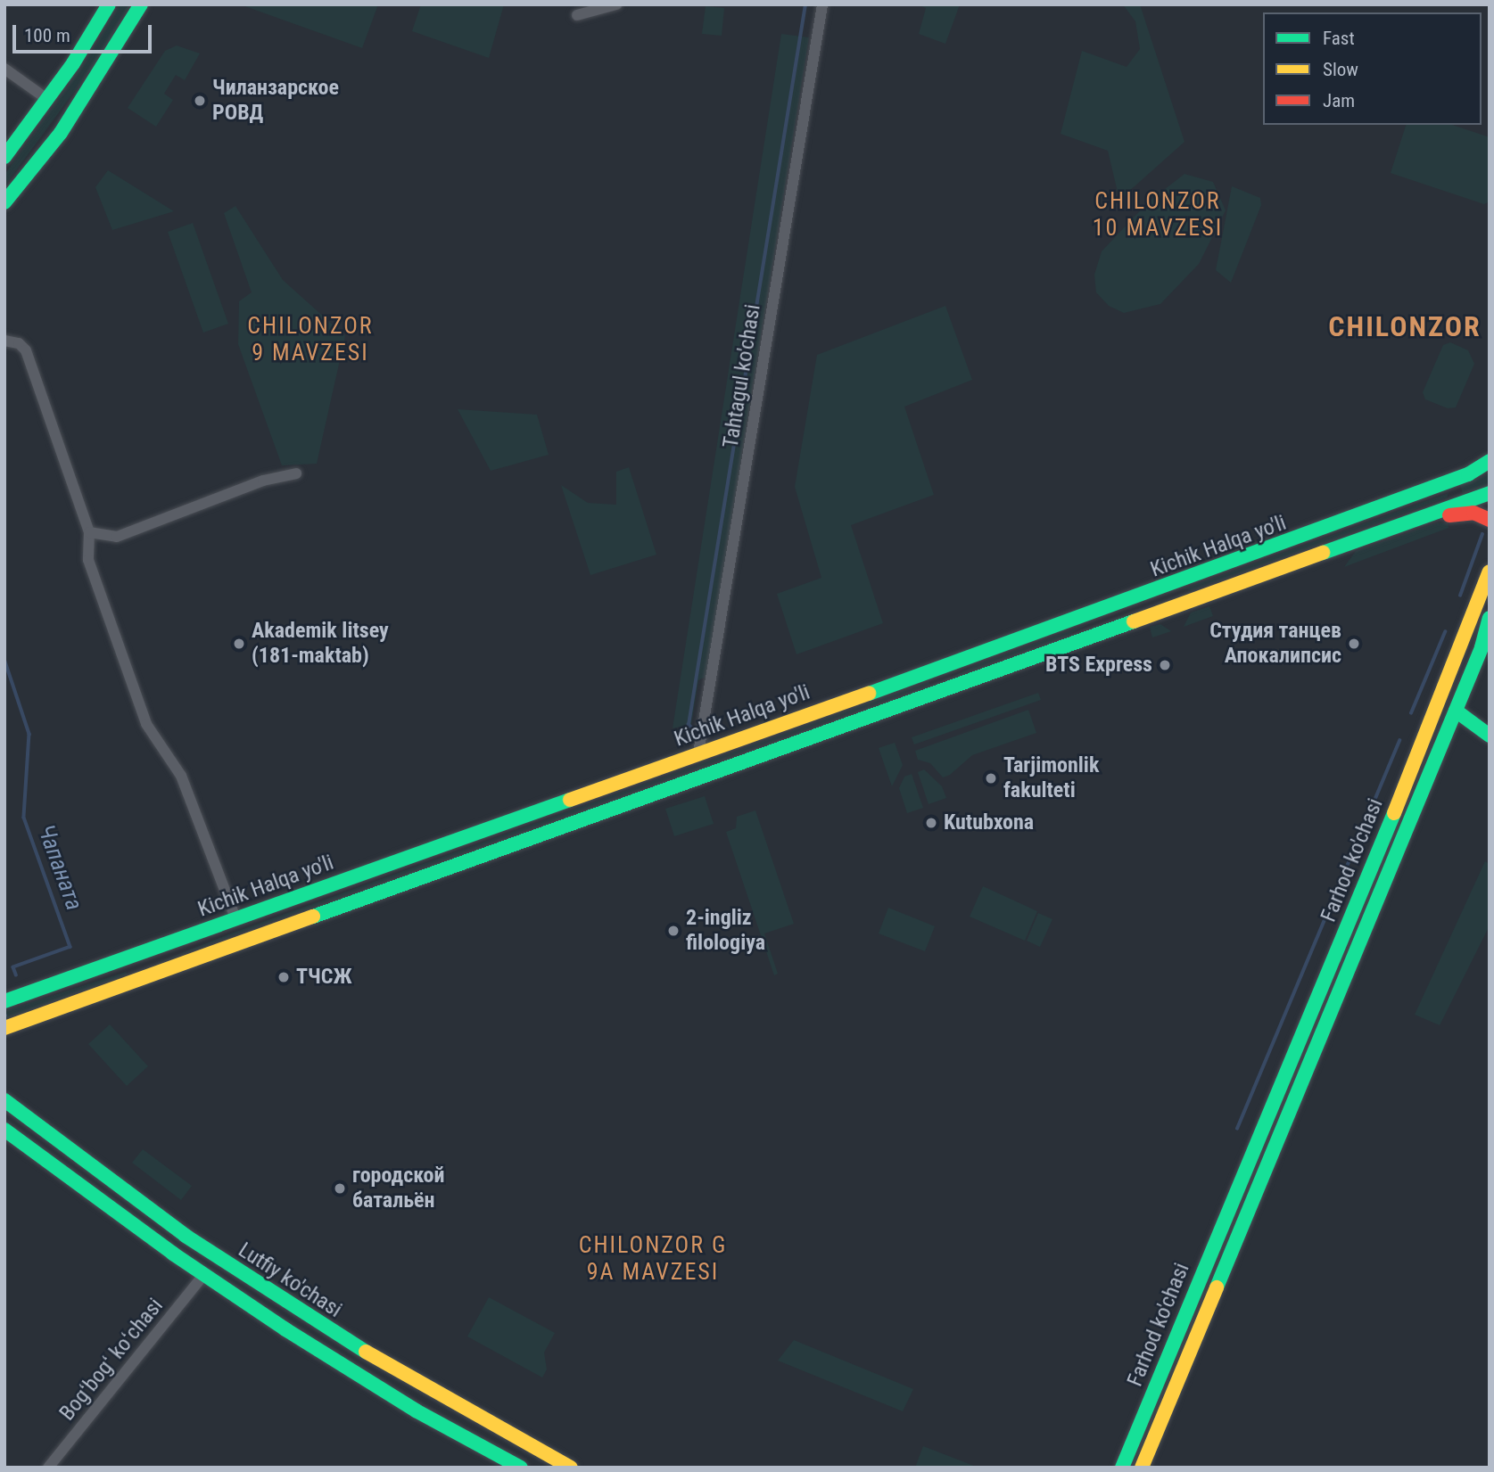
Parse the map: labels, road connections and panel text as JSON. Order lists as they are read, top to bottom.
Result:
{
  "streets": {
    "main road": ["Kichik Halqa yo'li", "Farhod ko'chasi", "Lutfiy ko'chasi"],
    "street": ["Tahtagul ko'chasi", "Bogʻbogʻ koʻchasi"]
  },
  "crossings": [
    ["Tahtagul ko'chasi", "Kichik Halqa yo'li"],
    ["Lutfiy ko'chasi", "Bogʻbogʻ koʻchasi"]
  ],
  "districts": [
    "CHILONZOR 10 MAVZESI",
    "CHILONZOR 9 MAVZESI",
    "CHILONZOR",
    "CHILONZOR G 9A MAVZESI"
  ],
  "water": ["Чапаната"],
  "places": [
    "Чиланзарское РОВД",
    "Akademik litsey (181-maktab)",
    "Студия танцев Апокалипсис",
    "BTS Express",
    "Tarjimonlik fakulteti",
    "Kutubxona",
    "2-ingliz filologiya",
    "ТЧСЖ",
    "городской батальён"
  ],
  "legend": ["Fast", "Slow", "Jam"],
  "scale_bar": "100 m"
}
